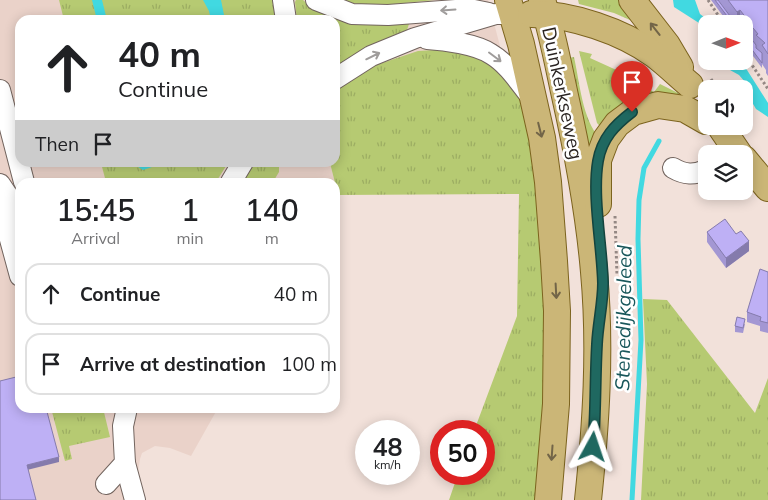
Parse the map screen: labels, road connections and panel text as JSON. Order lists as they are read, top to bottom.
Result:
{
  "streets": {
    "main road": ["Duinkerkseweg"]
  },
  "water": ["Stenedijkgeleed"],
  "north": "right",
  "page": {
    "turn": ["40 m", "Continue"],
    "then": "Then",
    "eta": [
      "15:45",
      "Arrival",
      "1",
      "min",
      "140",
      "m"
    ],
    "list": [
      {
        "name": "Continue",
        "value": "40 m"
      },
      {
        "name": "Arrive at destination",
        "value": "100 m"
      }
    ],
    "speed": "48 km/h",
    "limit": "50"
  }
}
